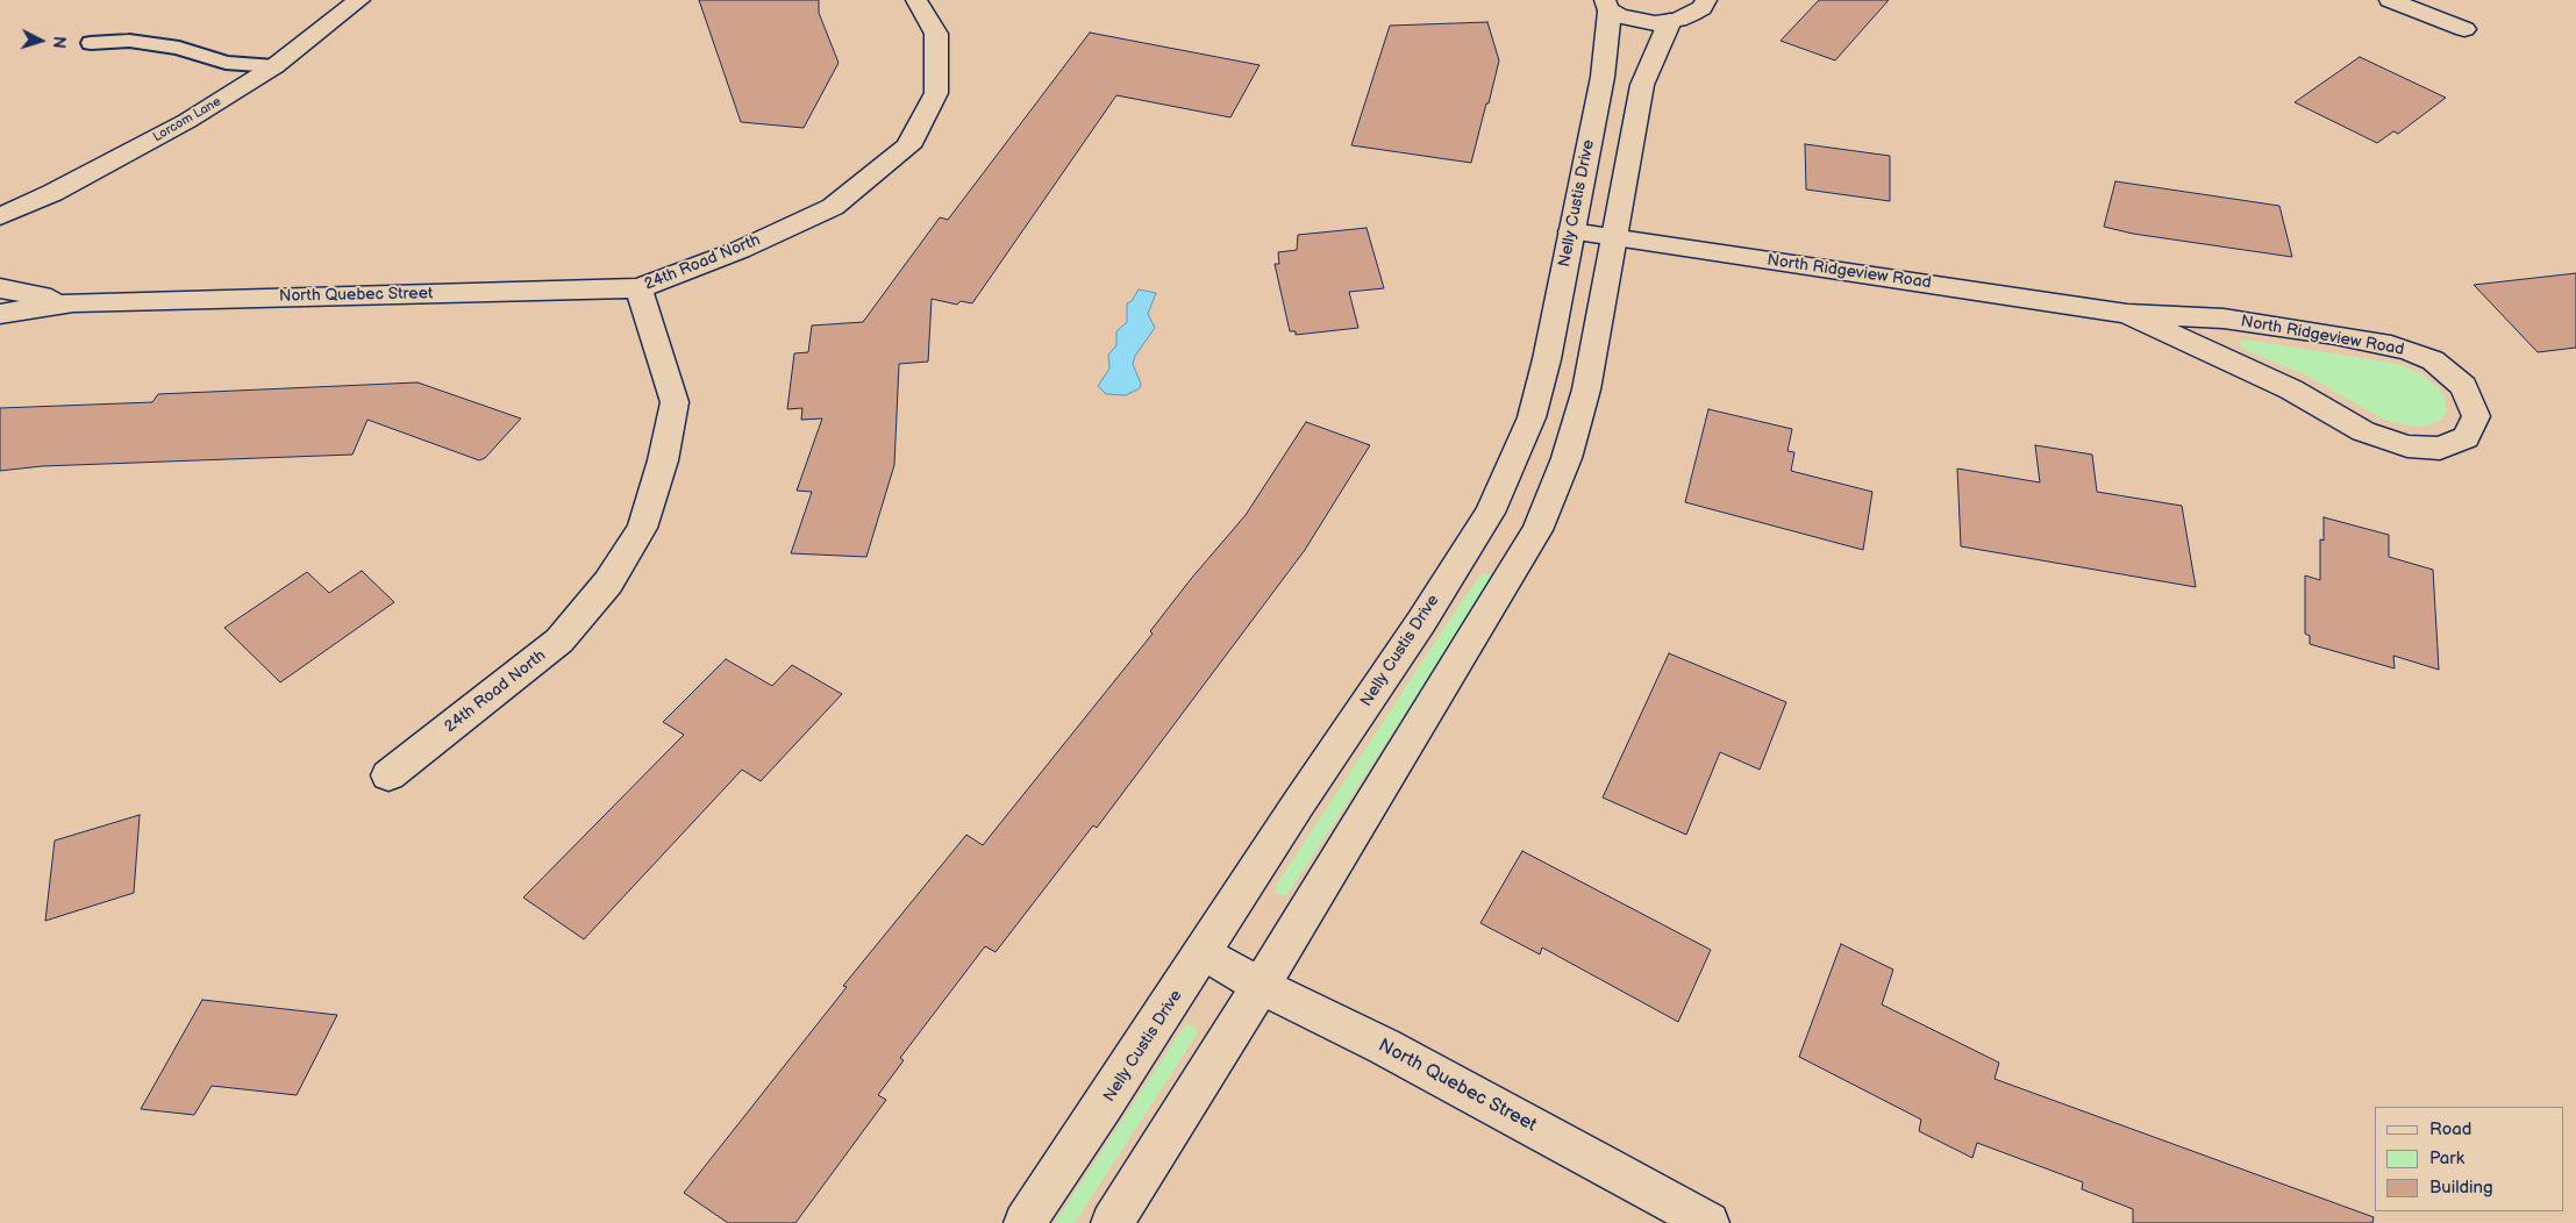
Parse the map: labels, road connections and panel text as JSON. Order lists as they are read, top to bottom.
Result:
{
  "streets": {
    "street": [
      "Lorcom Lane",
      "Nelly Custis Drive",
      "24th Road North",
      "North Ridgeview Road",
      "North Quebec Street"
    ]
  },
  "crossings": [
    ["Nelly Custis Drive", "North Ridgeview Road"],
    ["Nelly Custis Drive", "North Quebec Street"],
    ["24th Road North", "North Quebec Street"]
  ],
  "legend": ["Road", "Park", "Building"],
  "north": "right"
}
